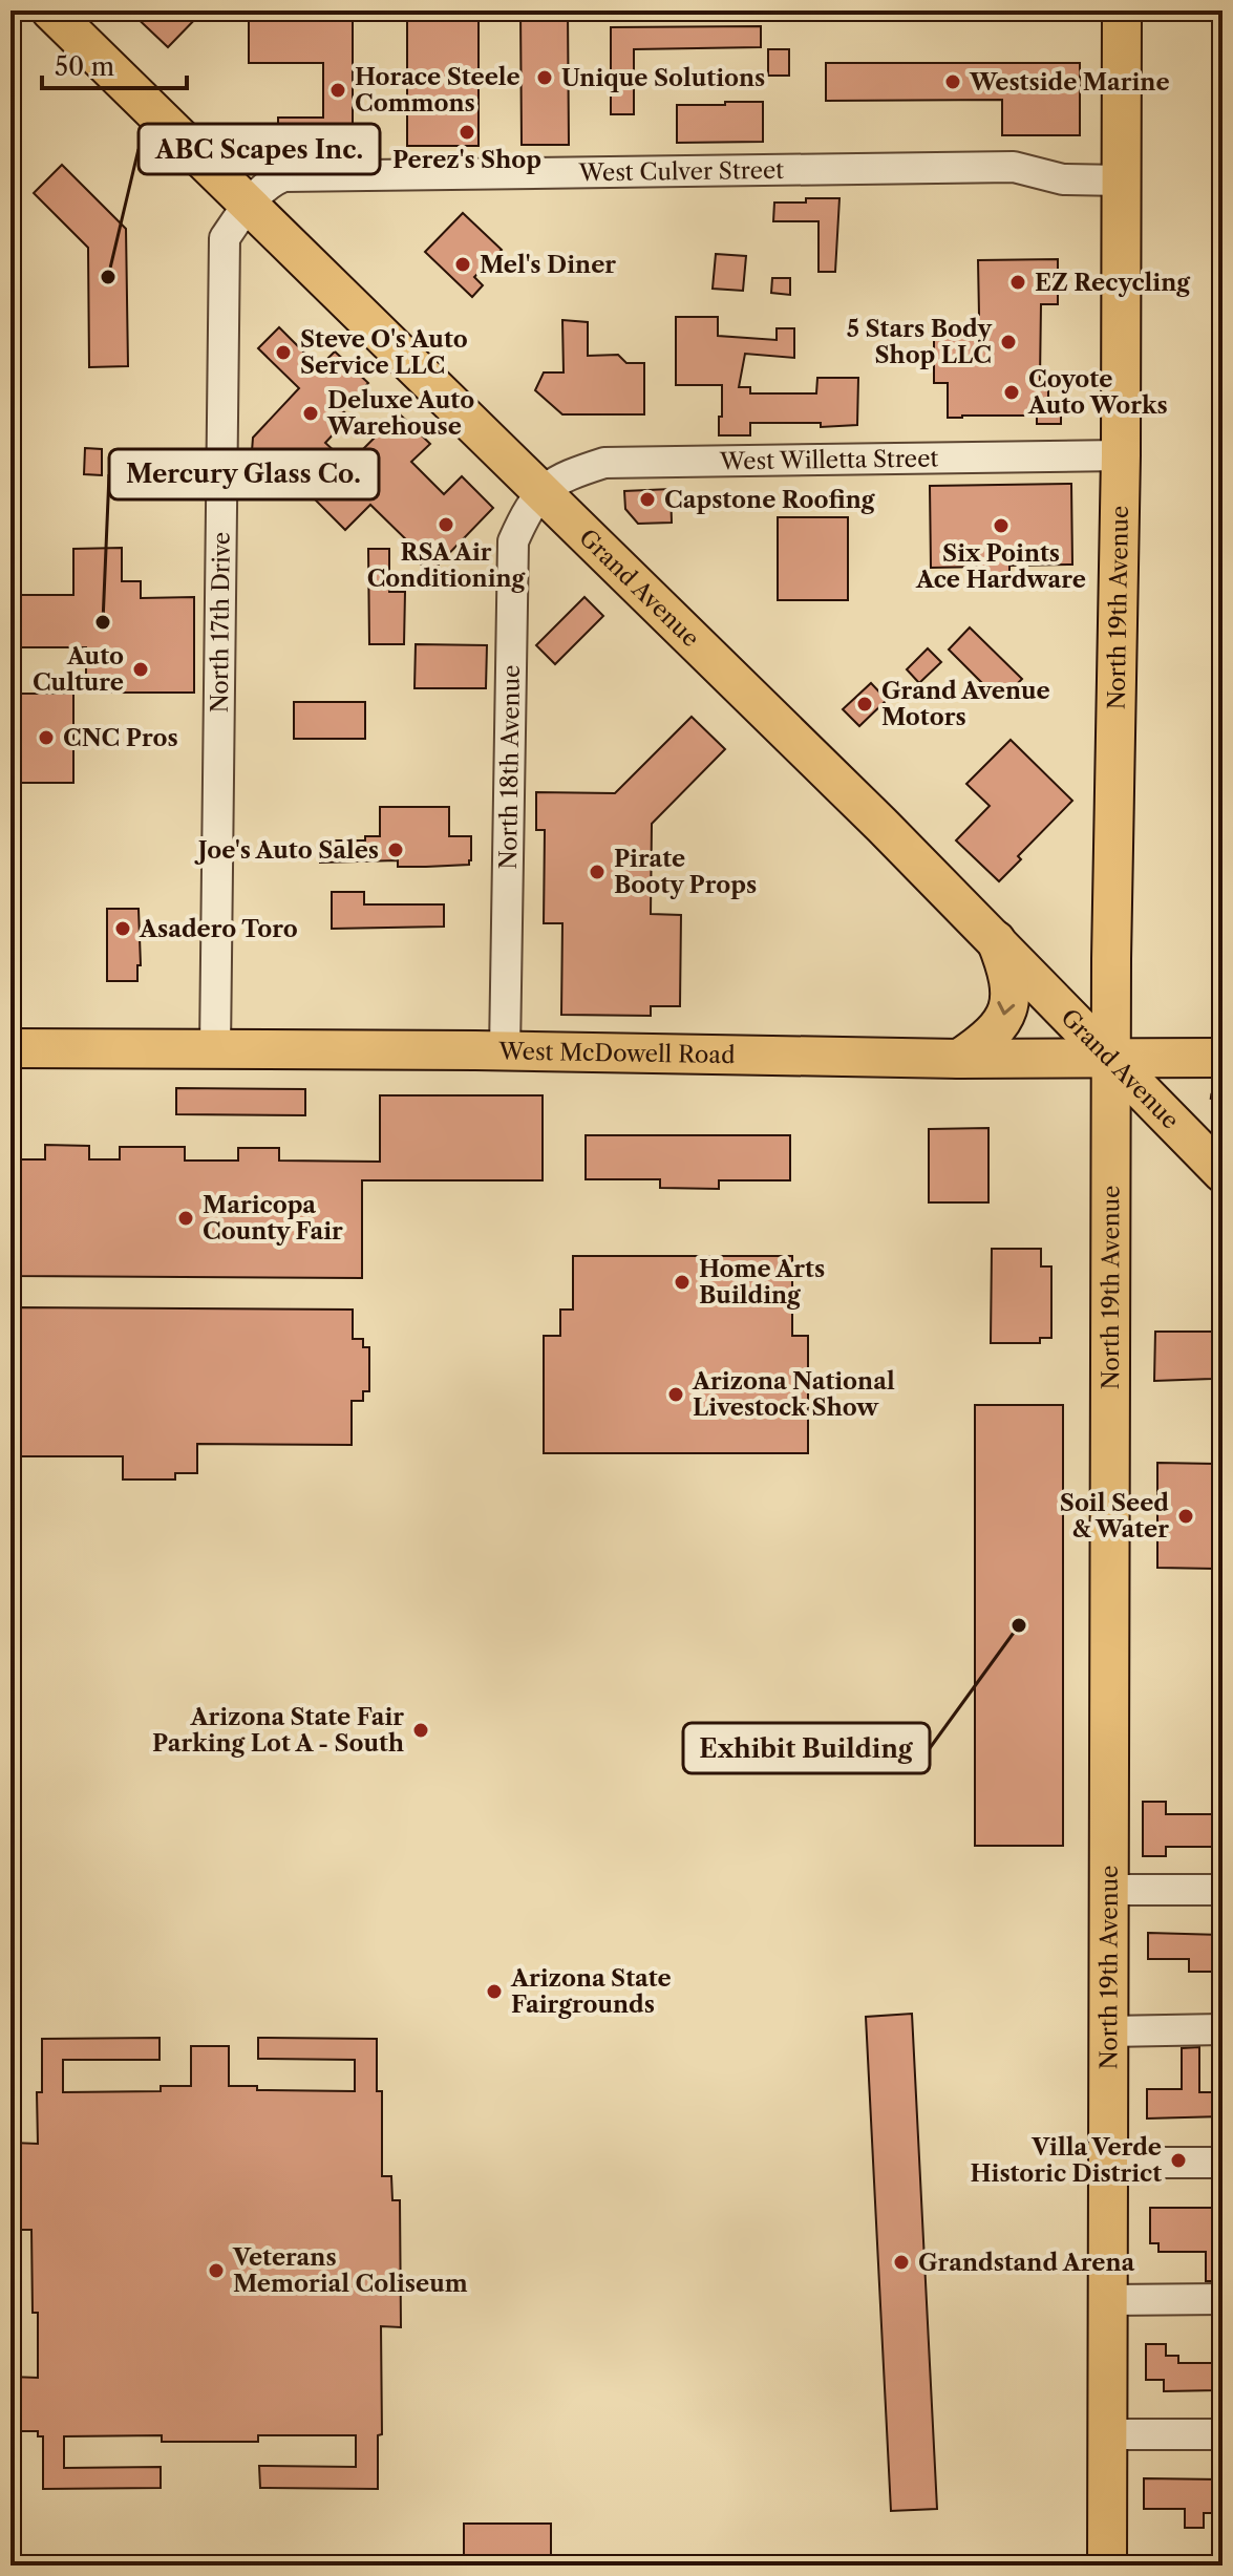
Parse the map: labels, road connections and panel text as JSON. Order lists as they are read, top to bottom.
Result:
{
  "streets": {
    "main road": ["Grand Avenue", "North 19th Avenue", "West McDowell Road"],
    "street": [
      "West Culver Street",
      "West Willetta Street",
      "North 17th Drive",
      "North 18th Avenue"
    ]
  },
  "crossings": [
    ["West Culver Street", "Grand Avenue"],
    ["West Culver Street", "North 19th Avenue"],
    ["West Culver Street", "North 17th Drive"],
    ["West Willetta Street", "Grand Avenue"],
    ["West Willetta Street", "North 19th Avenue"],
    ["West Willetta Street", "North 18th Avenue"],
    ["Grand Avenue", "North 19th Avenue"],
    ["Grand Avenue", "North 17th Drive"],
    ["Grand Avenue", "North 18th Avenue"],
    ["Grand Avenue", "West McDowell Road"],
    ["North 19th Avenue", "West McDowell Road"],
    ["North 17th Drive", "West McDowell Road"],
    ["North 18th Avenue", "West McDowell Road"]
  ],
  "places": [
    "Unique Solutions",
    "Westside Marine",
    "Horace Steele Commons",
    "Perez's Shop",
    "Mel's Diner",
    "ABC Scapes Inc.",
    "EZ Recycling",
    "5 Stars Body Shop LLC",
    "Steve O's Auto Service LLC",
    "Coyote Auto Works",
    "Deluxe Auto Warehouse",
    "Capstone Roofing",
    "RSA Air Conditioning",
    "Six Points Ace Hardware",
    "Mercury Glass Co.",
    "Auto Culture",
    "Grand Avenue Motors",
    "CNC Pros",
    "Joe's Auto Sales",
    "Pirate Booty Props",
    "Asadero Toro",
    "Maricopa County Fair",
    "Home Arts Building",
    "Arizona National Livestock Show",
    "Soil Seed & Water",
    "Exhibit Building",
    "Arizona State Fair Parking Lot A - South",
    "Arizona State Fairgrounds",
    "Villa Verde Historic District",
    "Grandstand Arena",
    "Veterans Memorial Coliseum"
  ],
  "scale_bar": "50 m"
}
